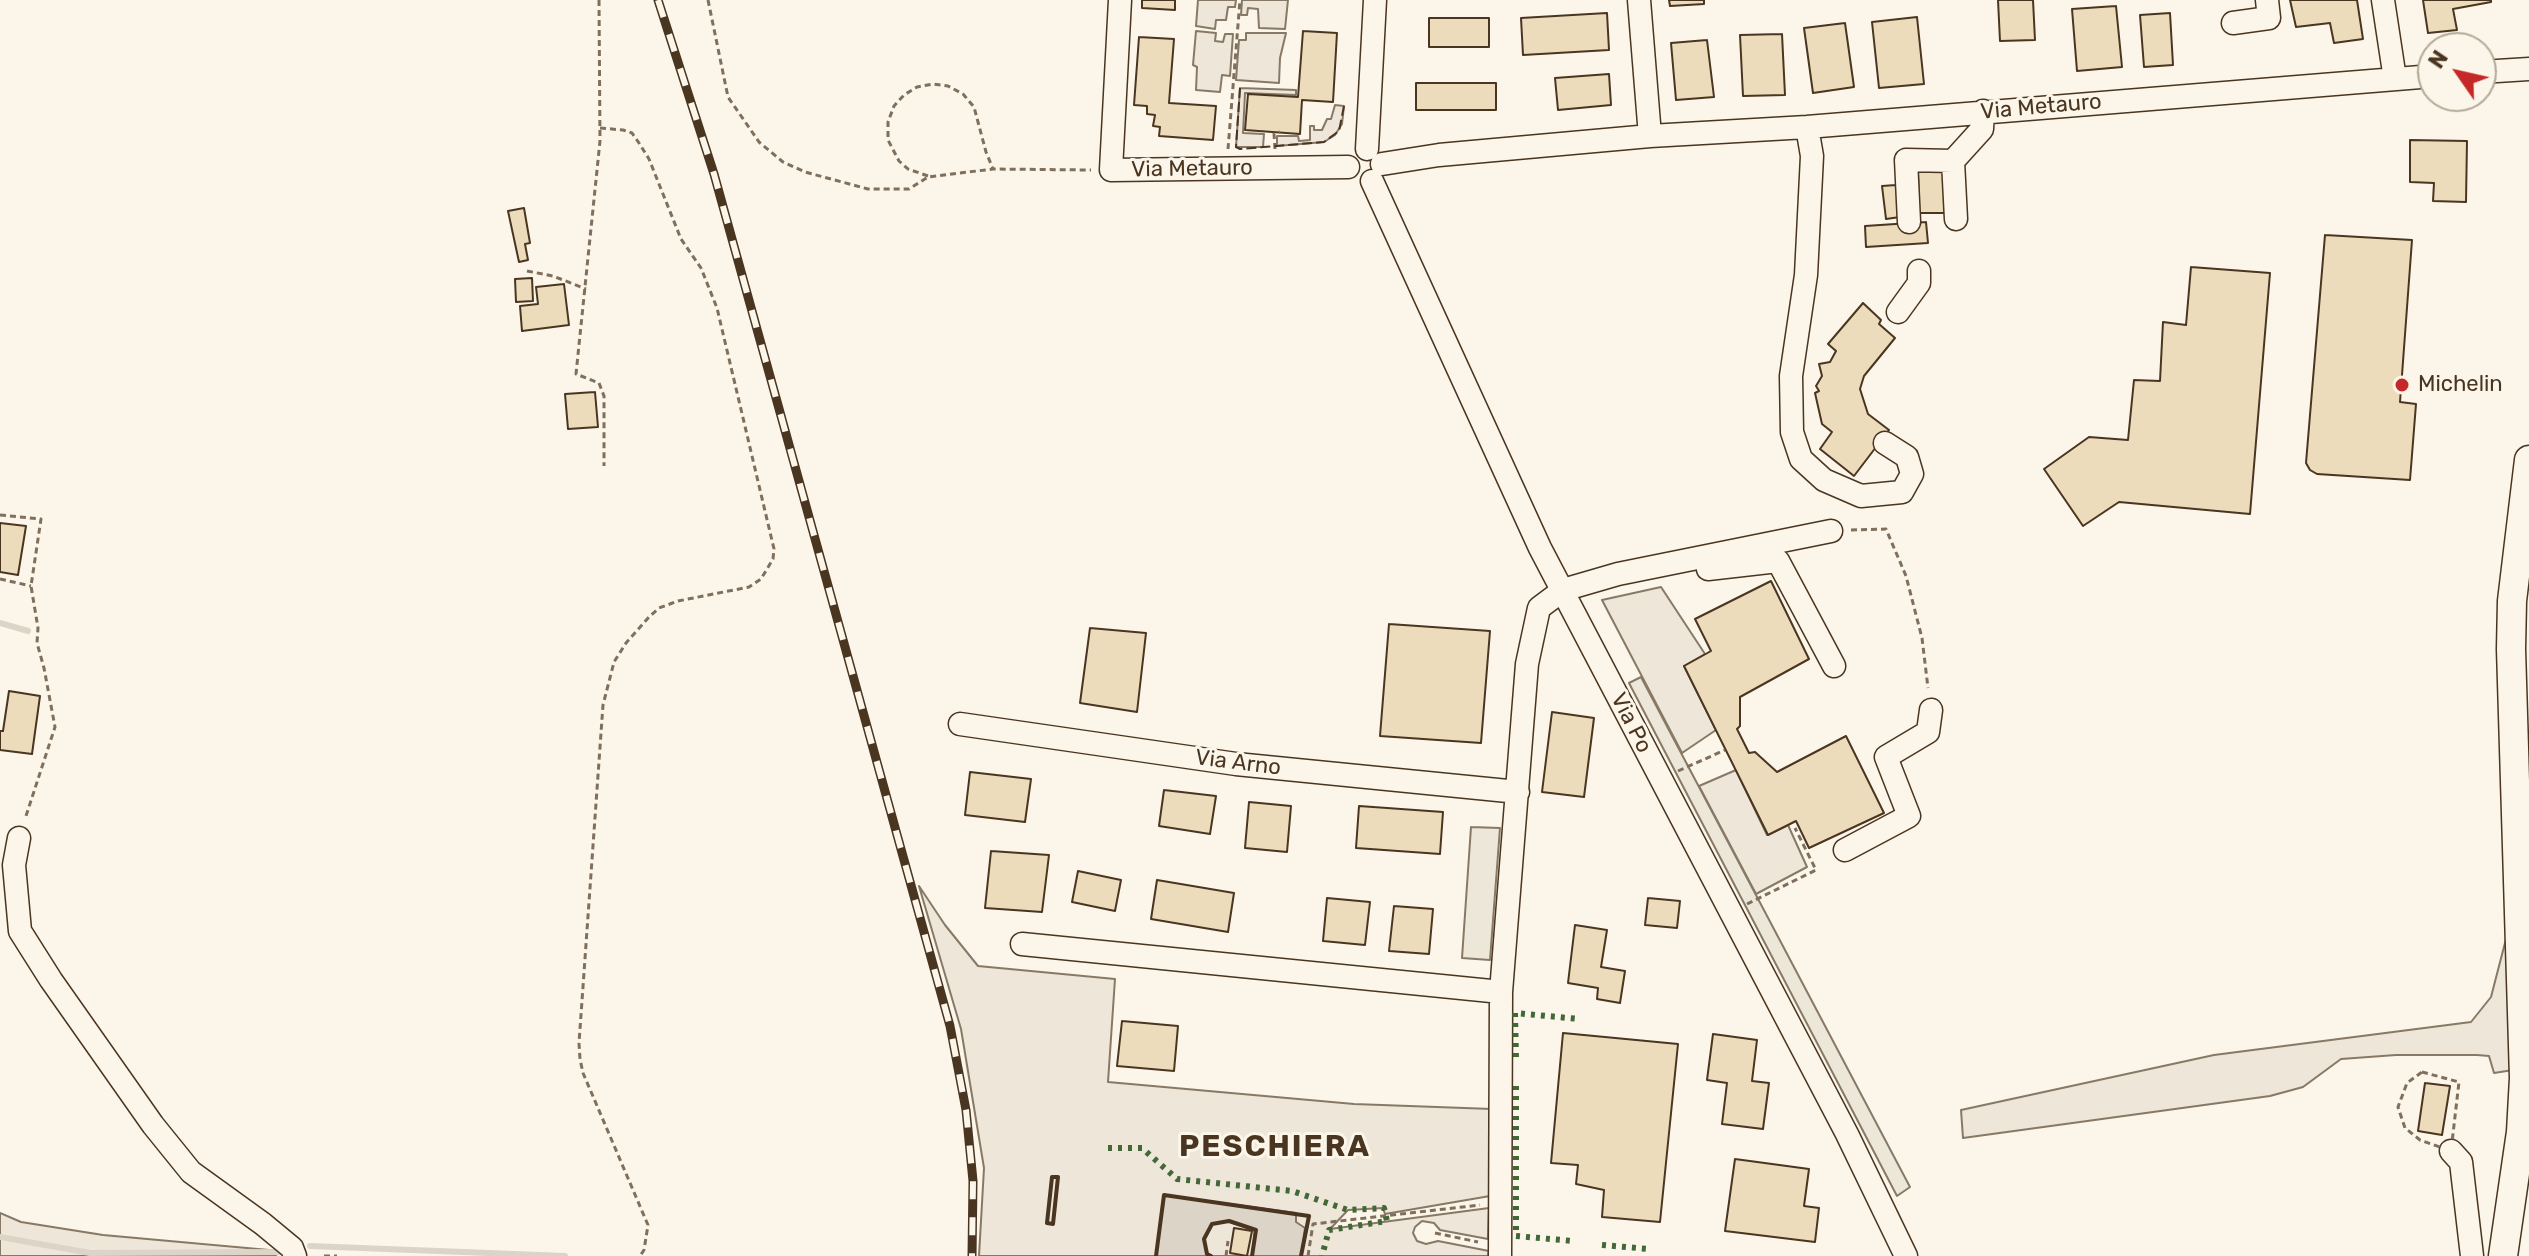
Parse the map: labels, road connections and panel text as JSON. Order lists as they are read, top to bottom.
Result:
{
  "streets": {
    "street": ["Via Metauro", "Via Po", "Via Arno"]
  },
  "crossings": [
    ["Via Metauro", "Via Po"]
  ],
  "districts": ["PESCHIERA"],
  "places": ["Michelin"],
  "north": "top left"
}
